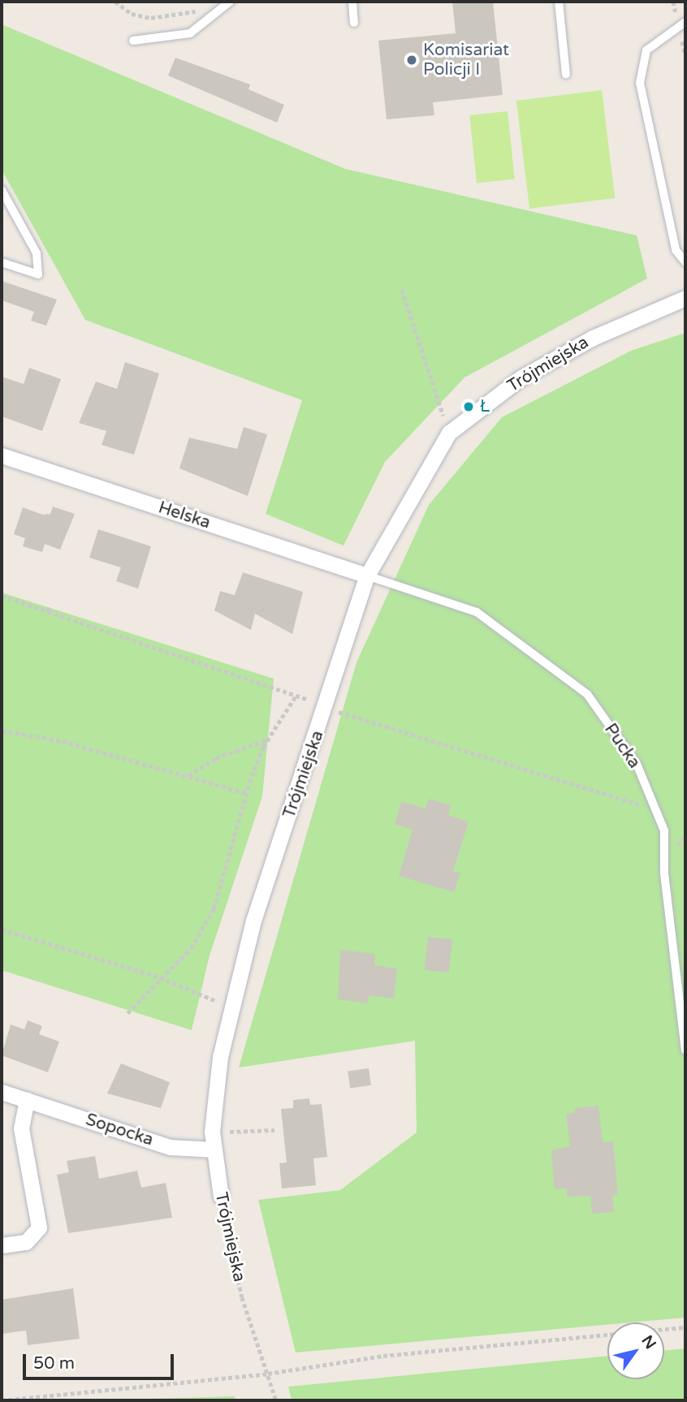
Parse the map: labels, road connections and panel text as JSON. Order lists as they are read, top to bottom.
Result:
{
  "streets": {
    "street": ["Trójmiejska", "Helska", "Sopocka"],
    "lane": ["Pucka"]
  },
  "crossings": [
    ["Trójmiejska", "Helska"],
    ["Trójmiejska", "Pucka"],
    ["Trójmiejska", "Sopocka"],
    ["Helska", "Pucka"]
  ],
  "places": ["Komisariat Policji I", "Ł"],
  "scale_bar": "50 m",
  "north": "top right"
}
